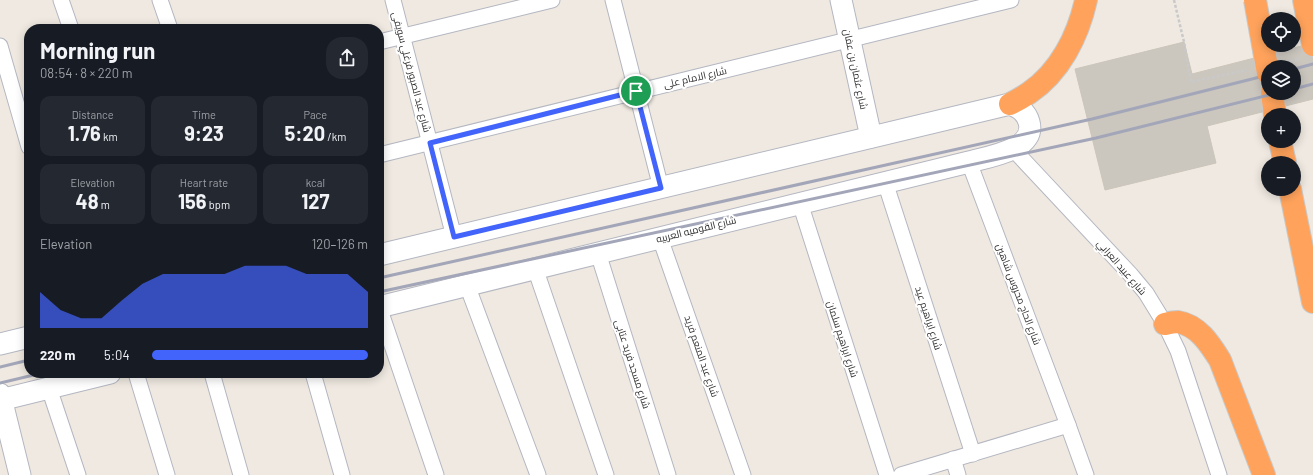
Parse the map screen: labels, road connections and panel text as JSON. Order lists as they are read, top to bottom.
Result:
{
  "streets": {
    "street": [
      "شارع عثمان بن عفان",
      "شارع عبد الصبور فرغلي سويفى",
      "شارع الامام على",
      "شارع القوميه العربيه",
      "شارع عبيد العرابي",
      "شارع الحاج محروس شاهين",
      "شارع ابراهيم عيد",
      "شارع ابراهيم سلمان",
      "شارع عبد المنعم فريد",
      "شارع مسجد فريد عتابى"
    ]
  },
  "crossings": [
    ["شارع عثمان بن عفان", "شارع الامام على"],
    ["شارع عبد الصبور فرغلي سويفى", "شارع الامام على"],
    ["شارع القوميه العربيه", "شارع عبيد العرابي"],
    ["شارع القوميه العربيه", "شارع الحاج محروس شاهين"],
    ["شارع القوميه العربيه", "شارع ابراهيم عيد"],
    ["شارع القوميه العربيه", "شارع ابراهيم سلمان"],
    ["شارع القوميه العربيه", "شارع عبد المنعم فريد"],
    ["شارع القوميه العربيه", "شارع مسجد فريد عتابى"]
  ],
  "page": {
    "map_buttons": ["+", "−"],
    "heading": ["Morning run", "08:54 · 8 × 220 m"],
    "stats": [
      ["Distance", "1.76 km"],
      ["Time", "9:23"],
      ["Pace", "5:20 /km"],
      ["Elevation", "48 m"],
      ["Heart rate", "156 bpm"],
      ["kcal", "127"]
    ],
    "chart": ["Elevation", "120–126 m"],
    "list": [
      {
        "name": "220 m",
        "note": "5:04"
      }
    ]
  }
}
